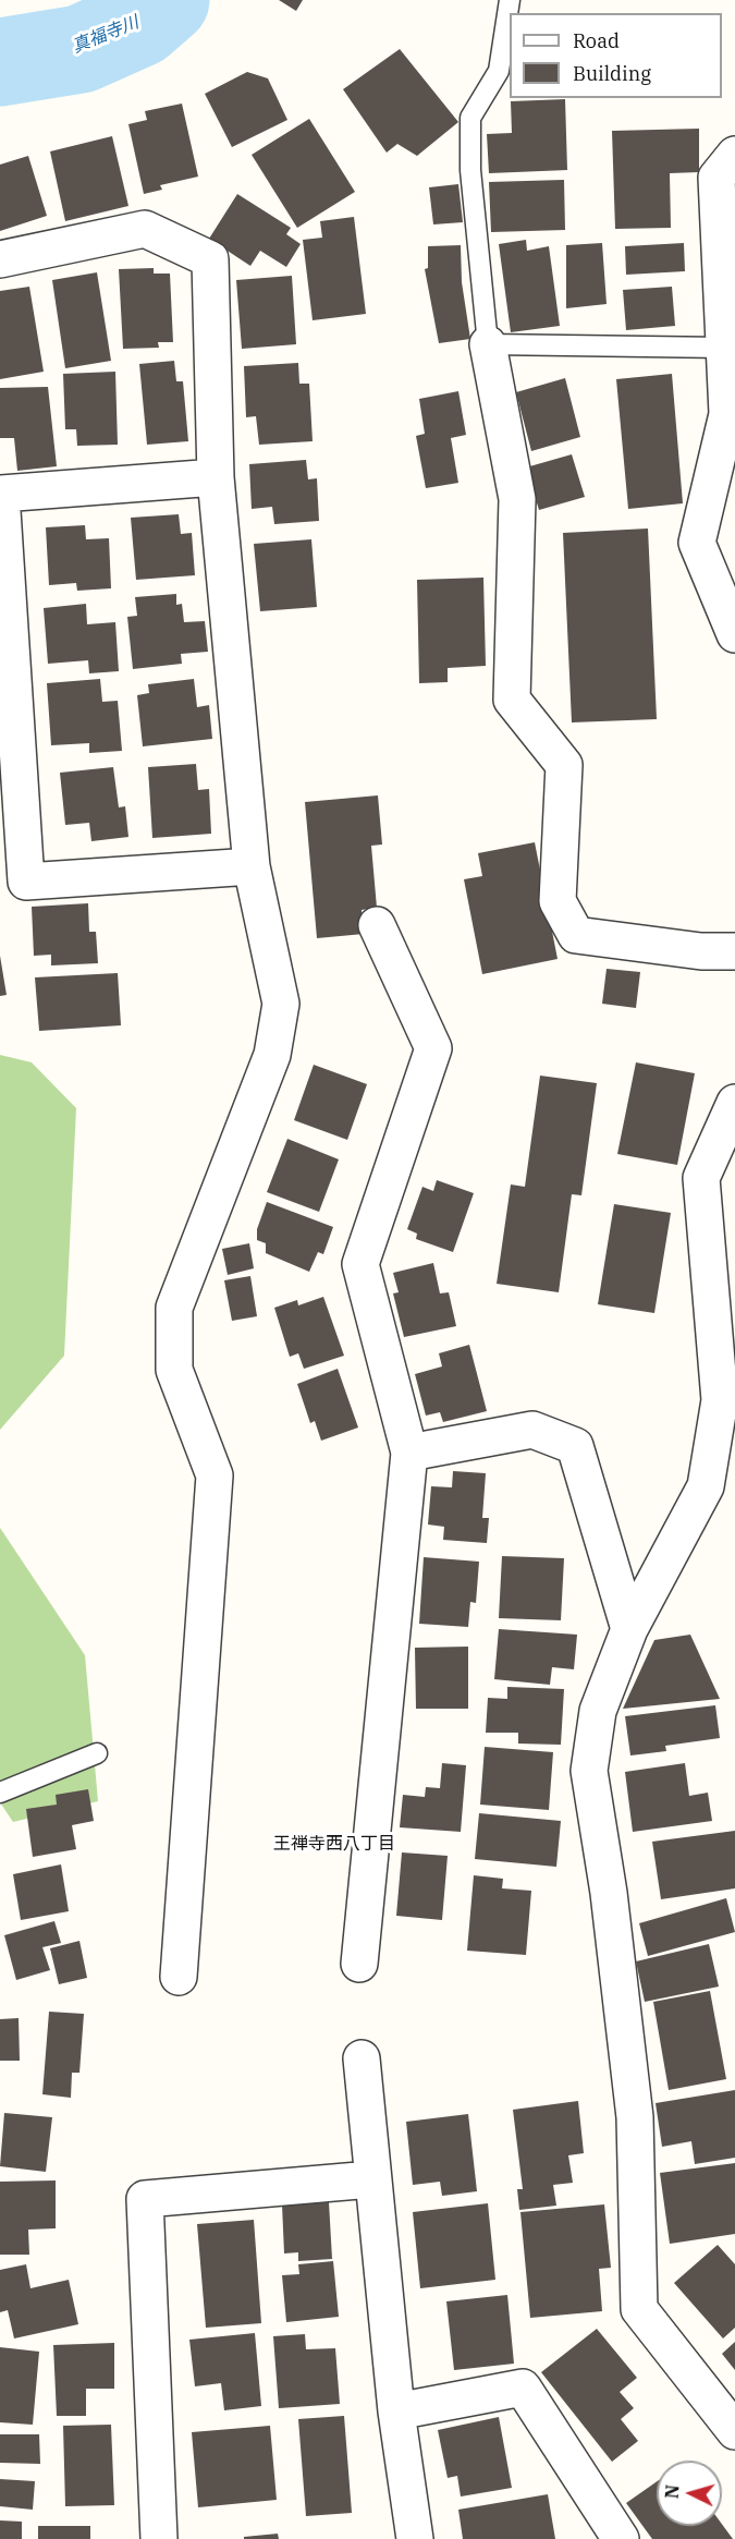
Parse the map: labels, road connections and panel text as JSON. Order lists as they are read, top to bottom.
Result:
{
  "districts": ["王禅寺西八丁目"],
  "water": ["真福寺川"],
  "legend": ["Road", "Building"],
  "north": "left"
}
